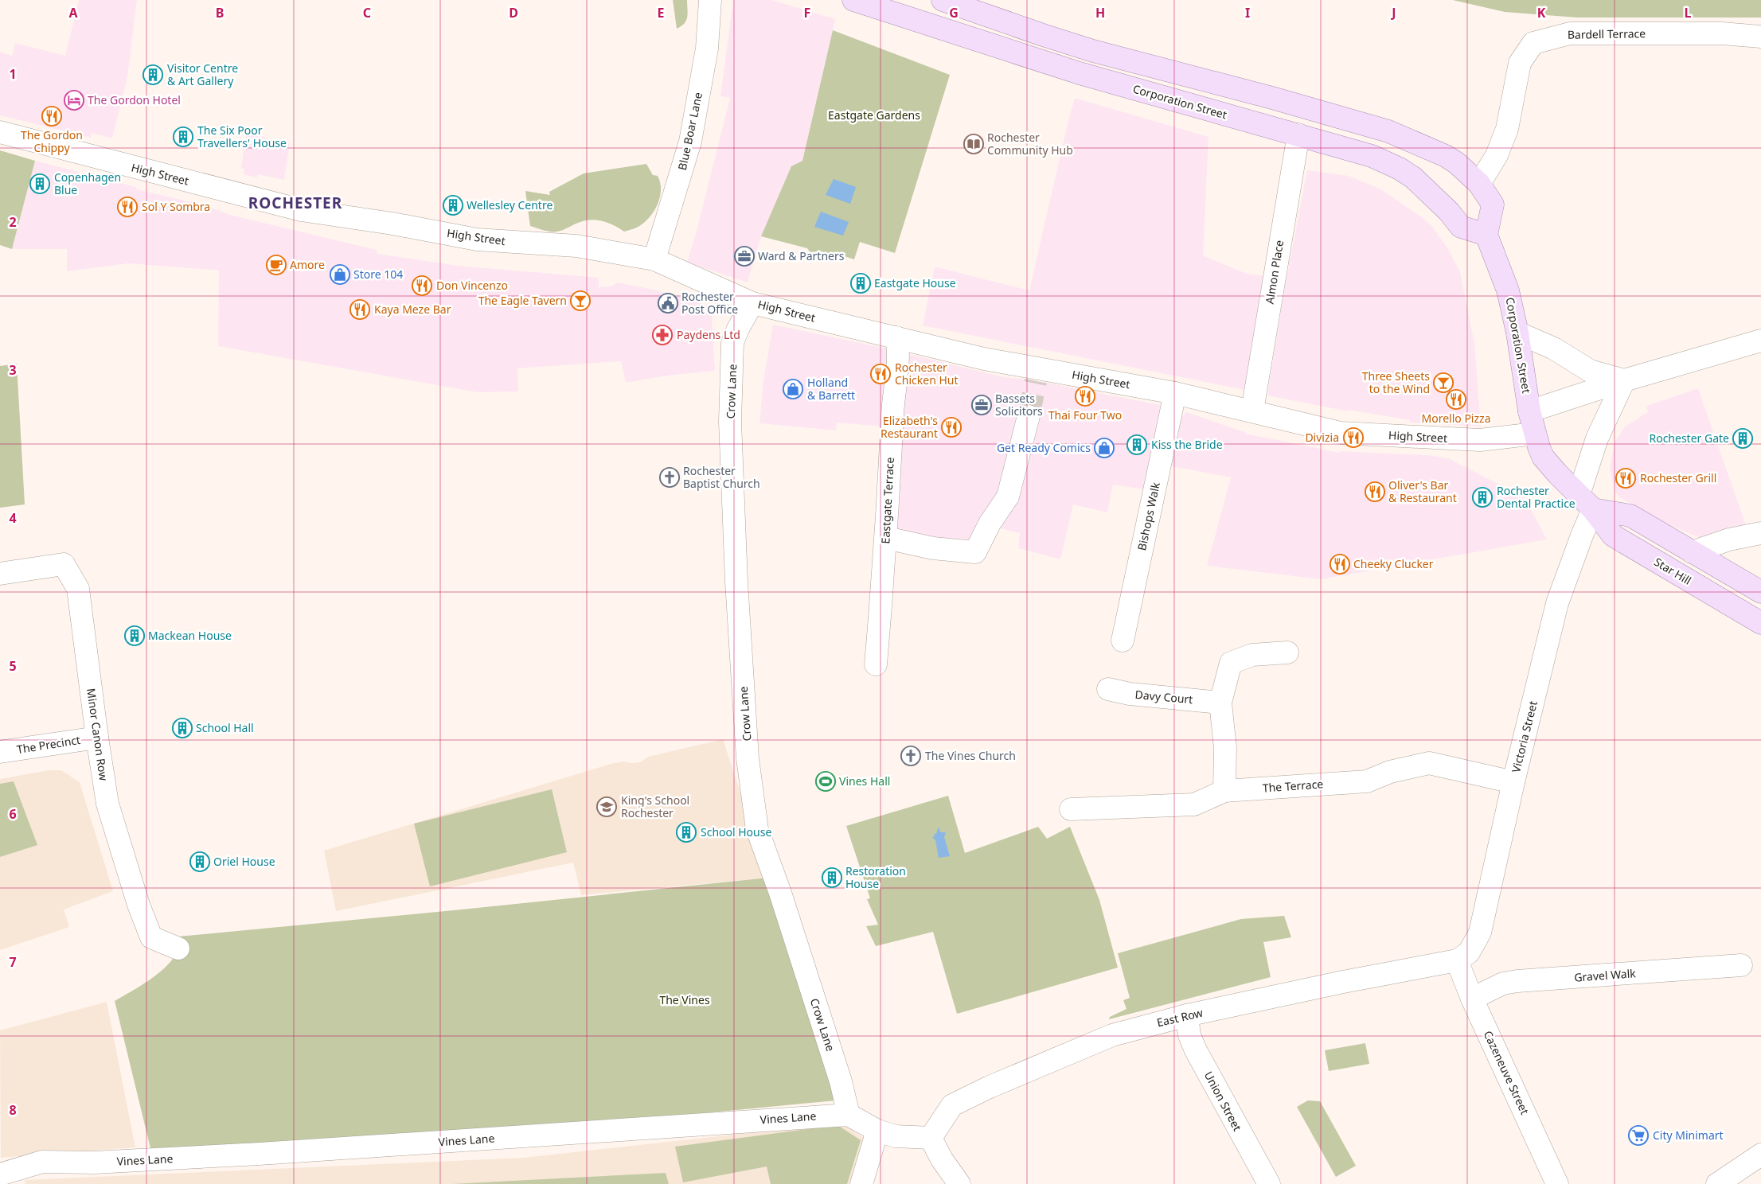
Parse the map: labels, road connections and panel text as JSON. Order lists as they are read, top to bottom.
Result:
{
  "streets": {
    "main road": ["Corporation Street", "Star Hill"],
    "street": [
      "Bardell Terrace",
      "Blue Boar Lane",
      "High Street",
      "Almon Place",
      "Crow Lane",
      "Eastgate Terrace",
      "Bishops Walk",
      "Davy Court",
      "Minor Canon Row",
      "Victoria Street",
      "The Precinct",
      "The Terrace",
      "Gravel Walk",
      "East Row",
      "Cazeneuve Street",
      "Union Street",
      "Vines Lane"
    ]
  },
  "crossings": [
    ["Corporation Street", "Almon Place"],
    ["Corporation Street", "Star Hill"],
    ["Blue Boar Lane", "High Street"],
    ["High Street", "Almon Place"],
    ["High Street", "Crow Lane"],
    ["High Street", "Eastgate Terrace"],
    ["High Street", "Bishops Walk"],
    ["High Street", "Star Hill"],
    ["Crow Lane", "Vines Lane"],
    ["Star Hill", "Victoria Street"],
    ["Minor Canon Row", "The Precinct"],
    ["Victoria Street", "The Terrace"],
    ["Victoria Street", "East Row"],
    ["Victoria Street", "Cazeneuve Street"],
    ["Gravel Walk", "Cazeneuve Street"],
    ["East Row", "Cazeneuve Street"],
    ["East Row", "Union Street"]
  ],
  "districts": ["ROCHESTER"],
  "parks": ["Eastgate Gardens", "The Vines"],
  "places": {
    "building": [
      "Visitor Centre & Art Gallery",
      "The Six Poor Travellers' House",
      "Copenhagen Blue",
      "Wellesley Centre",
      "Eastgate House",
      "Rochester Gate",
      "Kiss the Bride",
      "Rochester Dental Practice",
      "Mackean House",
      "School Hall",
      "School House",
      "Oriel House",
      "Restoration House"
    ],
    "hotel": ["The Gordon Hotel"],
    "restaurant": [
      "The Gordon Chippy",
      "Sol Y Sombra",
      "Don Vincenzo",
      "Kaya Meze Bar",
      "Rochester Chicken Hut",
      "Thai Four Two",
      "Morello Pizza",
      "Elizabeth's Restaurant",
      "Divizia",
      "Rochester Grill",
      "Oliver's Bar & Restaurant",
      "Cheeky Clucker"
    ],
    "library": ["Rochester Community Hub"],
    "office": ["Ward & Partners", "Bassets Solicitors"],
    "cafe": ["Amore"],
    "shop": ["Store 104", "Holland & Barrett", "Get Ready Comics"],
    "bar": ["The Eagle Tavern", "Three Sheets to the Wind"],
    "public building": ["Rochester Post Office"],
    "pharmacy": ["Paydens Ltd"],
    "church": ["Rochester Baptist Church", "The Vines Church"],
    "sports": ["Vines Hall"],
    "school or university": ["King's School Rochester"],
    "supermarket": ["City Minimart"]
  },
  "grid": {
    "columns": [
      "A",
      "B",
      "C",
      "D",
      "E",
      "F",
      "G",
      "H",
      "I",
      "J",
      "K",
      "L"
    ],
    "rows": [
      "1",
      "2",
      "3",
      "4",
      "5",
      "6",
      "7",
      "8"
    ]
  }
}
